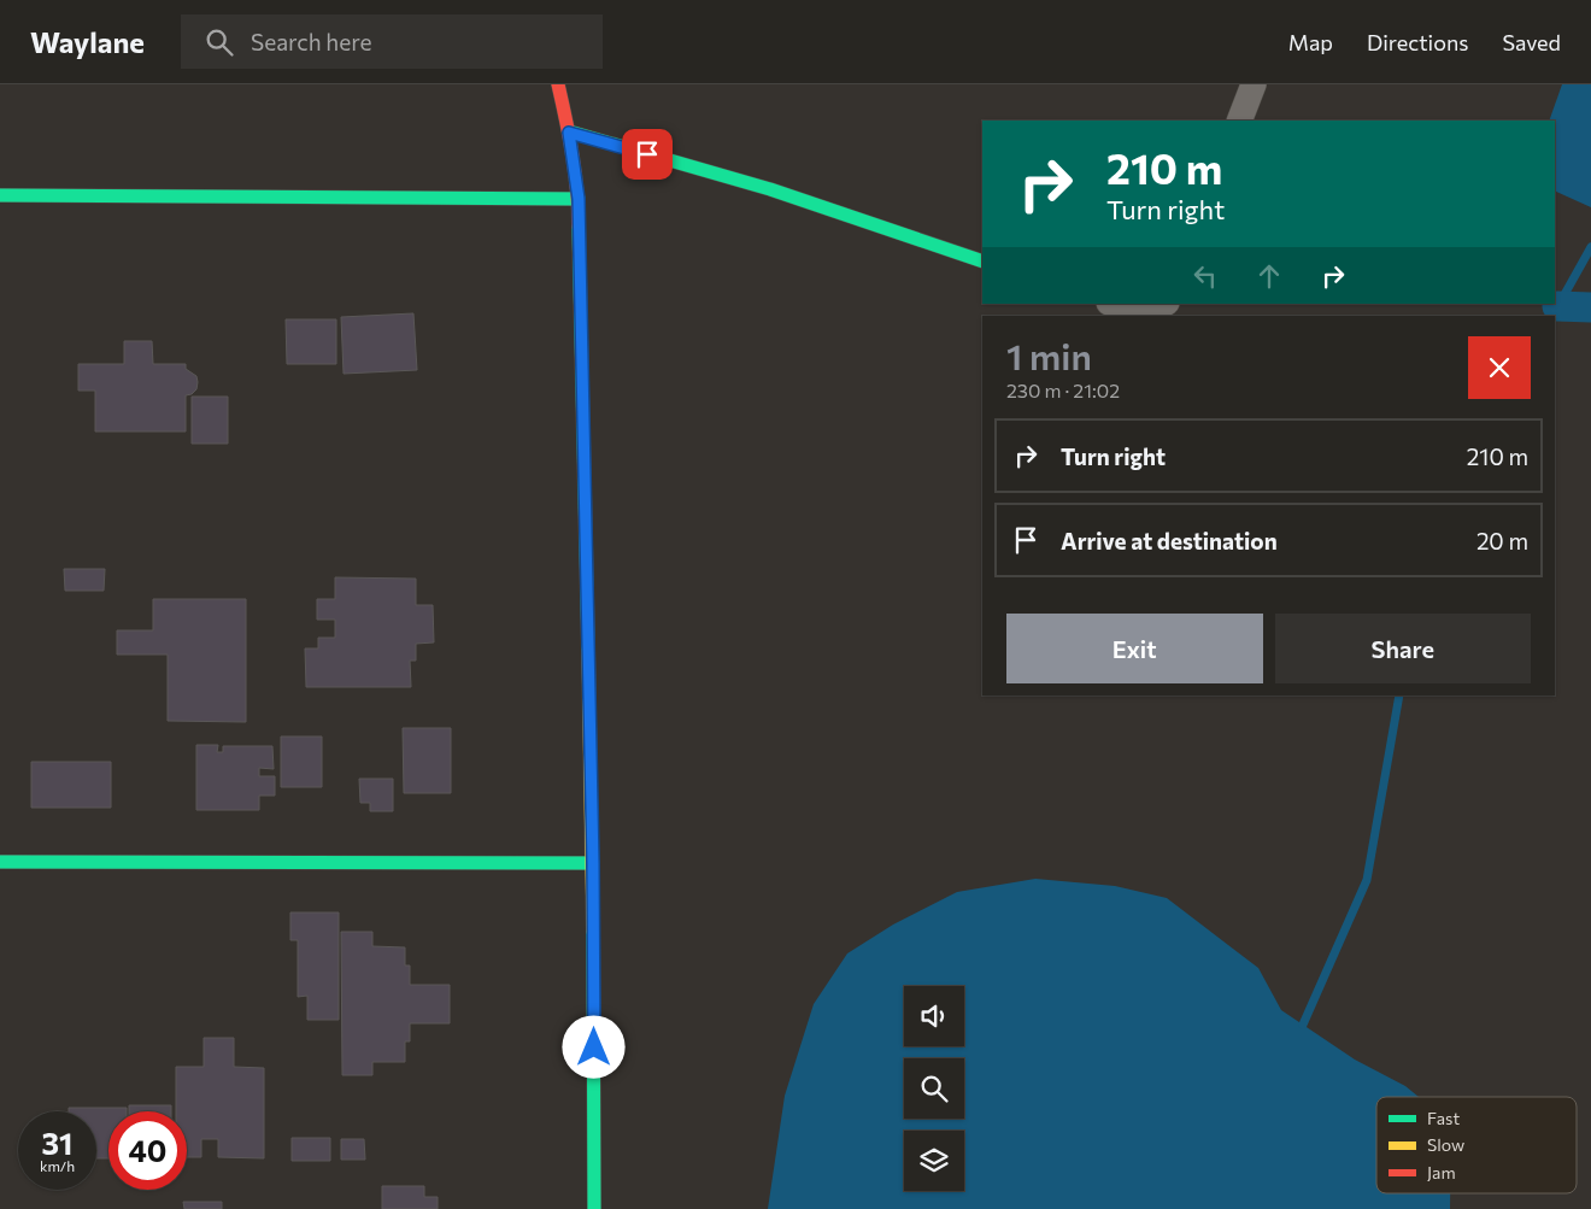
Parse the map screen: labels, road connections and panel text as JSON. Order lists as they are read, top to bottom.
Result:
{
  "legend": ["Fast", "Slow", "Jam"],
  "page": {
    "header": "Waylane",
    "search": "Search here",
    "nav": ["Map", "Directions", "Saved"],
    "turn": ["210 m", "Turn right"],
    "heading": ["1 min", "230 m · 21:02"],
    "list": [
      {
        "name": "Turn right",
        "value": "210 m"
      },
      {
        "name": "Arrive at destination",
        "value": "20 m"
      }
    ],
    "buttons": ["Exit", "Share"],
    "speed": "31 km/h",
    "limit": "40"
  }
}
